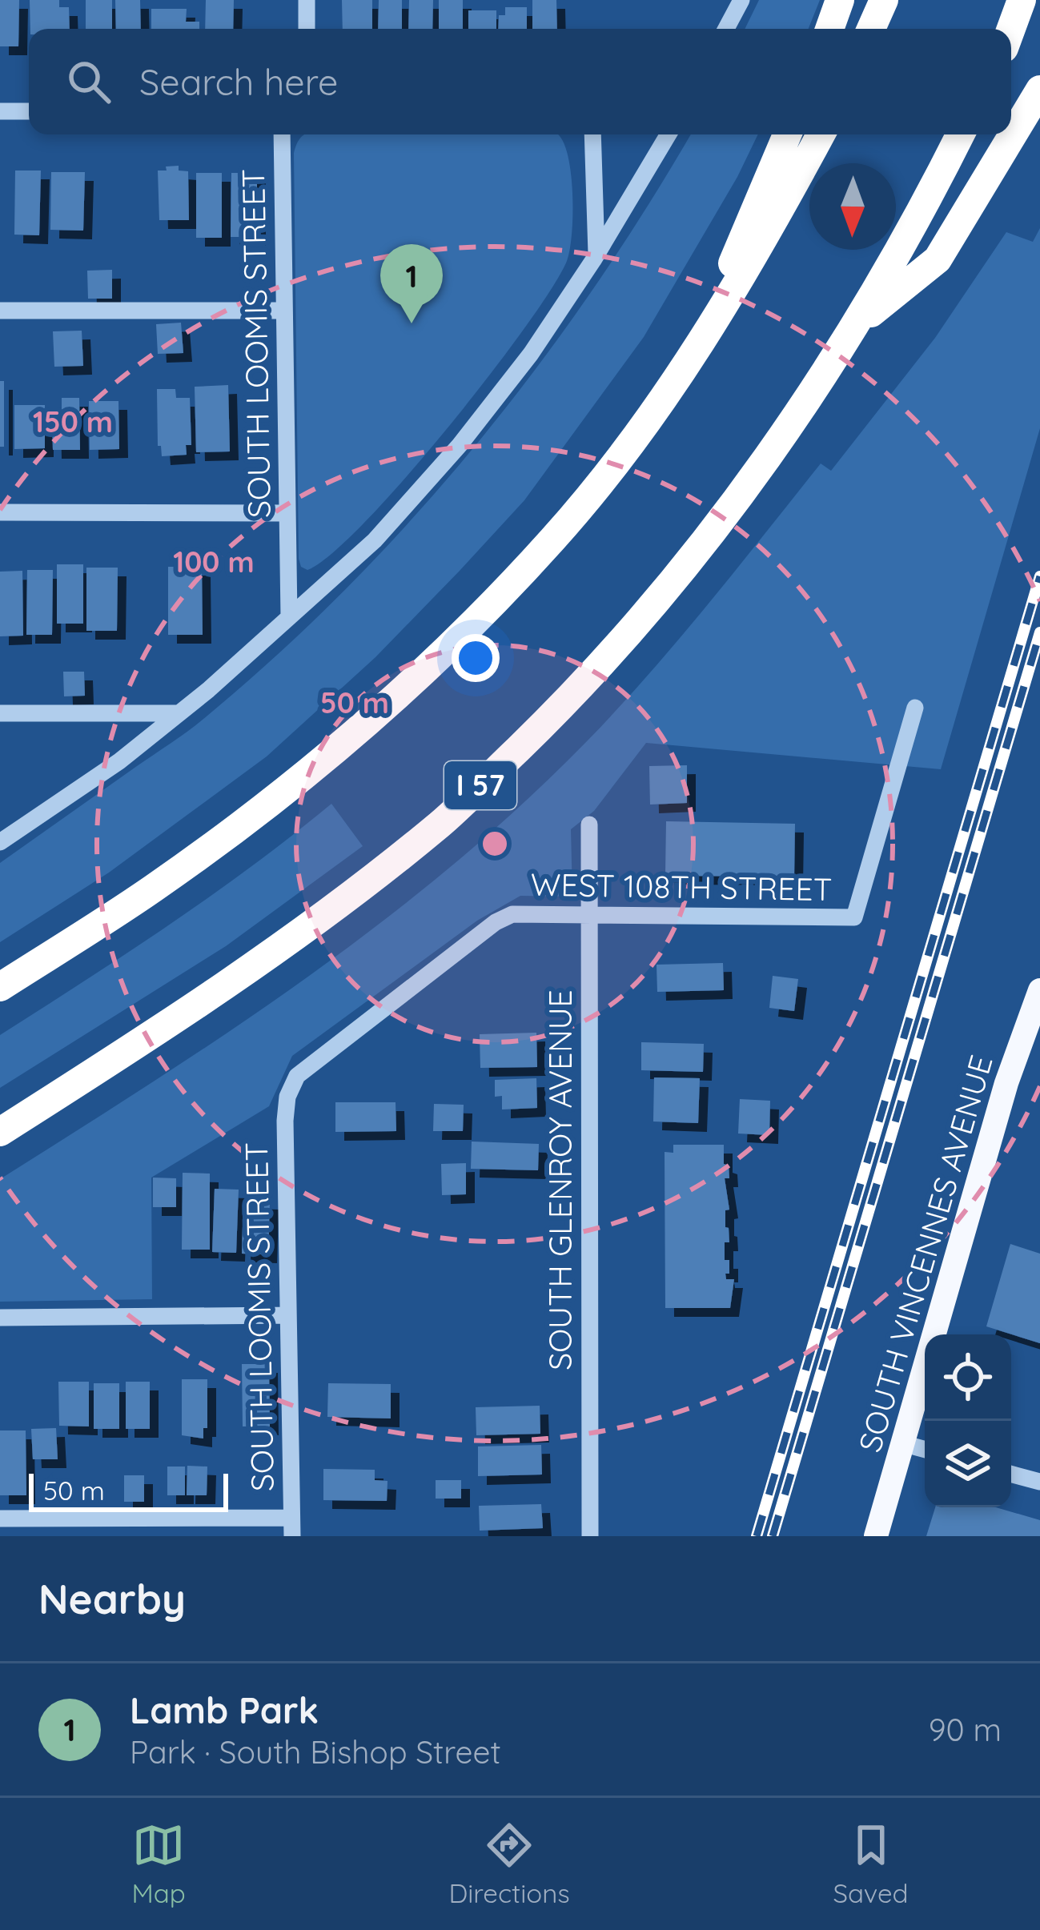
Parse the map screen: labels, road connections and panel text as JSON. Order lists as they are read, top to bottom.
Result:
{
  "streets": {
    "highway": ["I 57"],
    "main road": ["SOUTH VINCENNES AVENUE"],
    "street": ["SOUTH LOOMIS STREET", "WEST 108TH STREET", "SOUTH GLENROY AVENUE"]
  },
  "crossings": [
    ["SOUTH LOOMIS STREET", "WEST 108TH STREET"],
    ["WEST 108TH STREET", "SOUTH GLENROY AVENUE"]
  ],
  "scale_bar": "50 m",
  "north": "bottom",
  "page": {
    "search": "Search here",
    "pins": "1",
    "scale": "50 m",
    "heading": "Nearby",
    "list": [
      {
        "mark": "1",
        "name": "Lamb Park",
        "note": "Park · South Bishop Street",
        "value": "90 m"
      }
    ],
    "nav": ["Map", "Directions", "Saved"]
  },
  "rings": ["150 m", "100 m", "50 m"]
}
